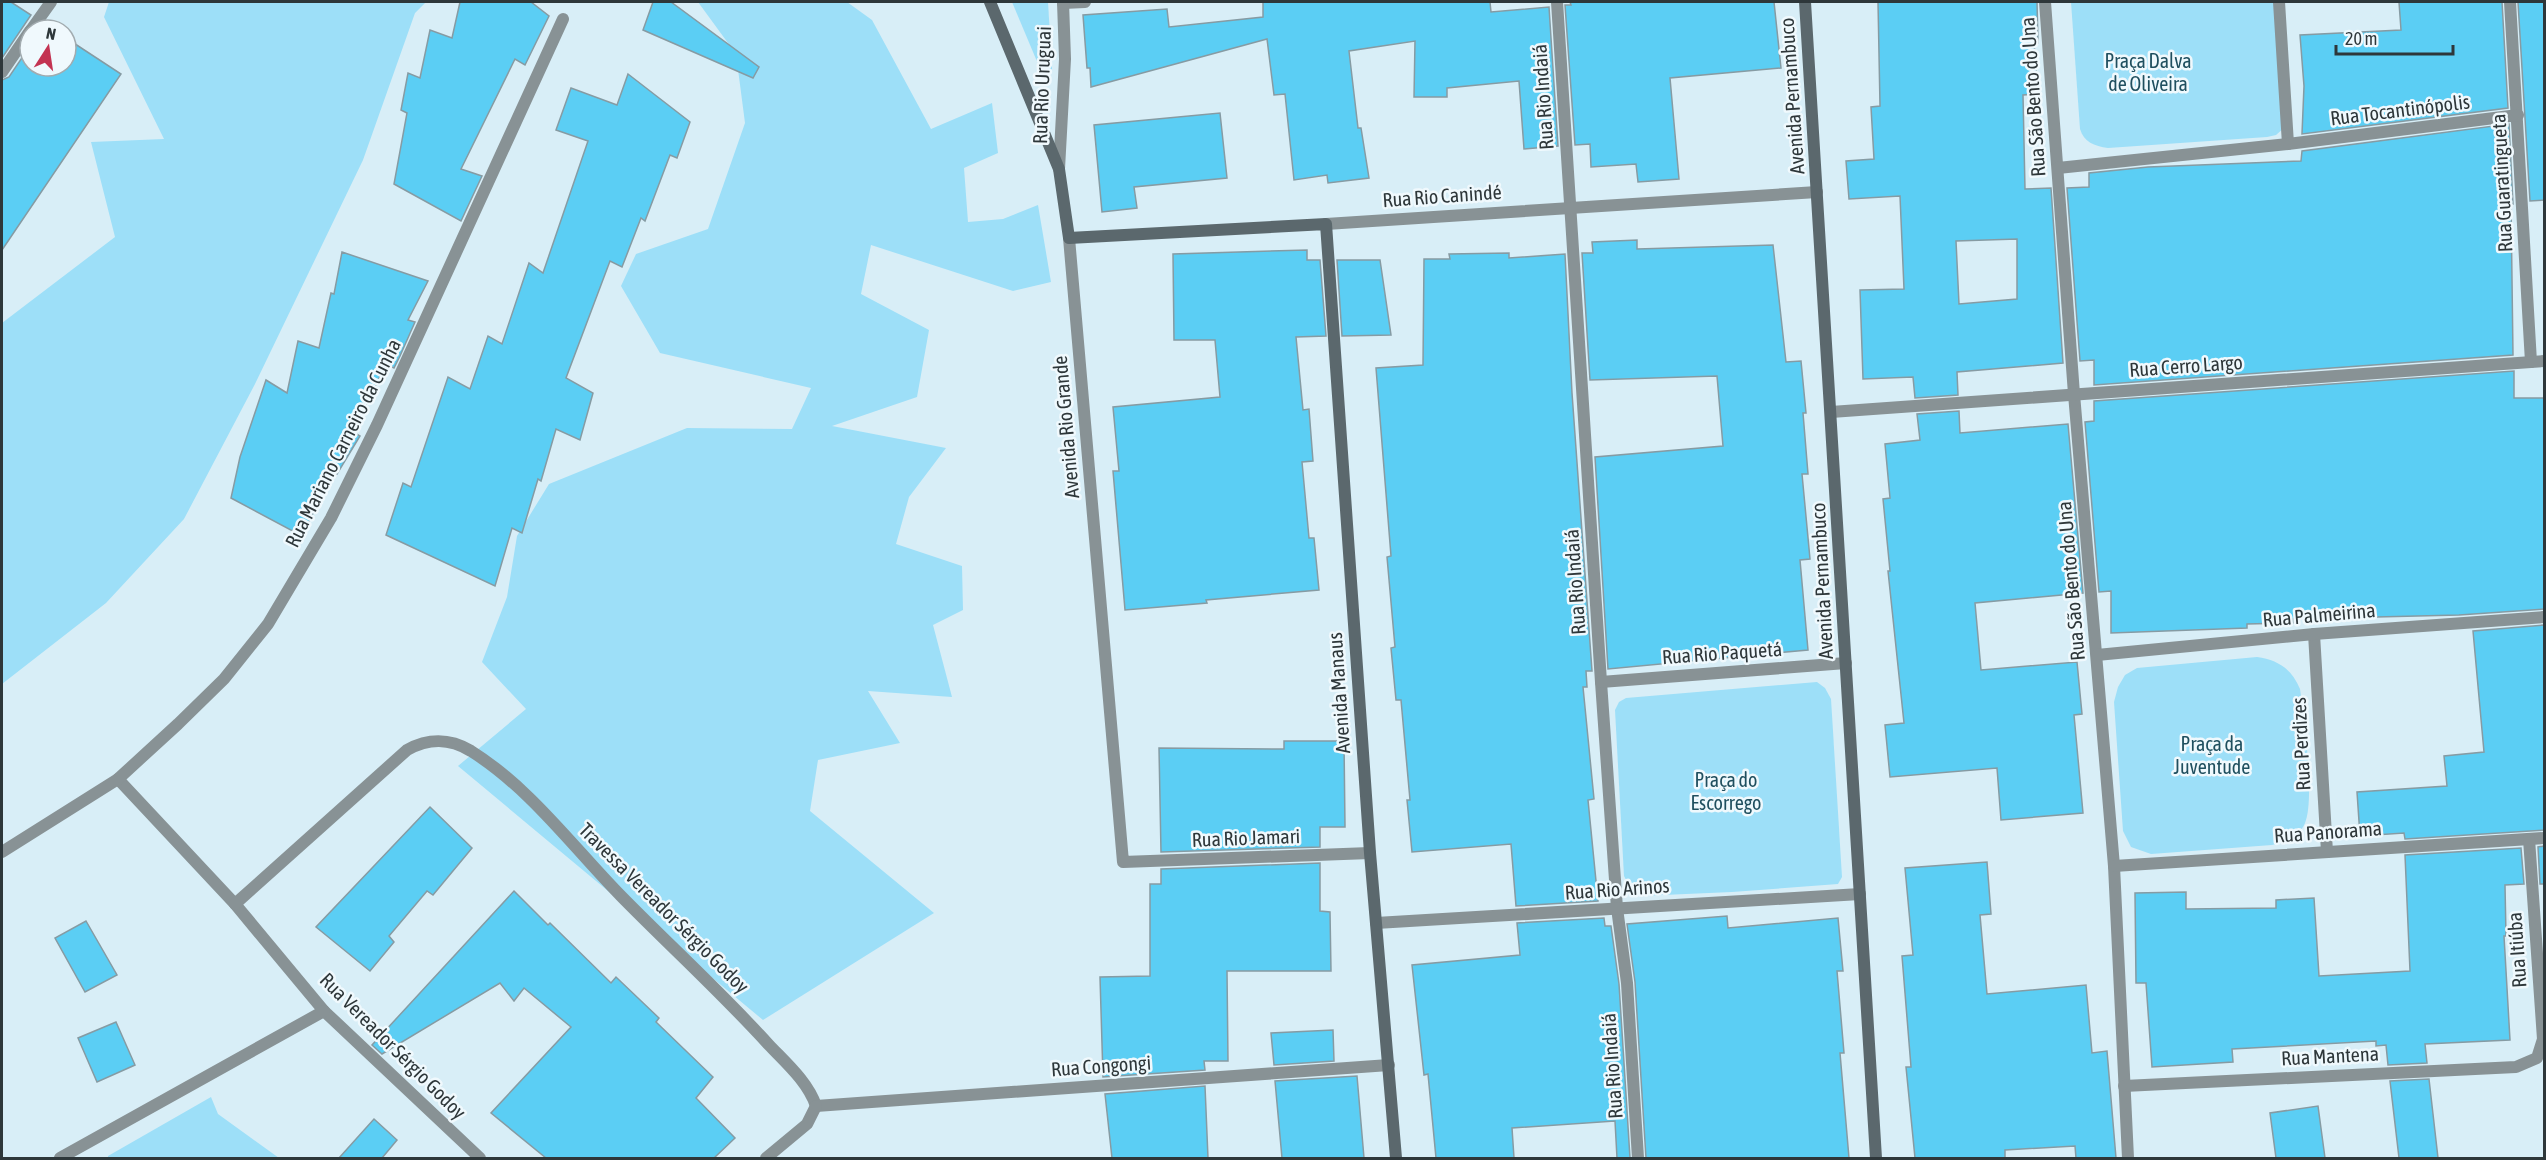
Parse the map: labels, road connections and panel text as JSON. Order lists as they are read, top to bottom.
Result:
{
  "streets": {
    "main road": [
      "Avenida Pernambuco",
      "Rua Rio Canindé",
      "Avenida Rio Grande",
      "Avenida Manaus"
    ],
    "street": [
      "Rua Rio Uruguai",
      "Rua Rio Indaiá",
      "Rua São Bento do Una",
      "Rua Tocantinópolis",
      "Rua Guaratingueta",
      "Rua Cerro Largo",
      "Rua Mariano Carneiro da Cunha",
      "Rua Palmeirina",
      "Rua Rio Paquetá",
      "Rua Perdizes",
      "Rua Panorama",
      "Rua Rio Jamari",
      "Rua Rio Arinos",
      "Travessa Vereador Sérgio Godoy",
      "Rua Itiúba",
      "Rua Vereador Sérgio Godoy",
      "Rua Mantena",
      "Rua Congongi"
    ]
  },
  "crossings": [
    ["Rua Rio Uruguai", "Avenida Rio Grande"],
    ["Avenida Pernambuco", "Rua Rio Canindé"],
    ["Avenida Pernambuco", "Rua Cerro Largo"],
    ["Avenida Pernambuco", "Rua Rio Paquetá"],
    ["Avenida Pernambuco", "Rua Rio Arinos"],
    ["Rua Rio Indaiá", "Rua Rio Canindé"],
    ["Rua Rio Indaiá", "Rua Rio Paquetá"],
    ["Rua Rio Indaiá", "Rua Rio Arinos"],
    ["Rua São Bento do Una", "Rua Tocantinópolis"],
    ["Rua São Bento do Una", "Rua Cerro Largo"],
    ["Rua São Bento do Una", "Rua Palmeirina"],
    ["Rua São Bento do Una", "Rua Panorama"],
    ["Rua São Bento do Una", "Rua Mantena"],
    ["Rua Tocantinópolis", "Rua Guaratingueta"],
    ["Rua Guaratingueta", "Rua Cerro Largo"],
    ["Rua Rio Canindé", "Avenida Rio Grande"],
    ["Rua Rio Canindé", "Avenida Manaus"],
    ["Avenida Rio Grande", "Rua Rio Jamari"],
    ["Rua Mariano Carneiro da Cunha", "Rua Vereador Sérgio Godoy"],
    ["Rua Palmeirina", "Rua Perdizes"],
    ["Avenida Manaus", "Rua Rio Jamari"],
    ["Avenida Manaus", "Rua Rio Arinos"],
    ["Avenida Manaus", "Rua Congongi"],
    ["Rua Perdizes", "Rua Panorama"],
    ["Rua Panorama", "Rua Itiúba"],
    ["Travessa Vereador Sérgio Godoy", "Rua Vereador Sérgio Godoy"],
    ["Travessa Vereador Sérgio Godoy", "Rua Congongi"],
    ["Rua Itiúba", "Rua Mantena"]
  ],
  "parks": ["Praça Dalva de Oliveira", "Praça da Juventude", "Praça do Escorrego"],
  "scale_bar": "20 m",
  "north": "top"
}
